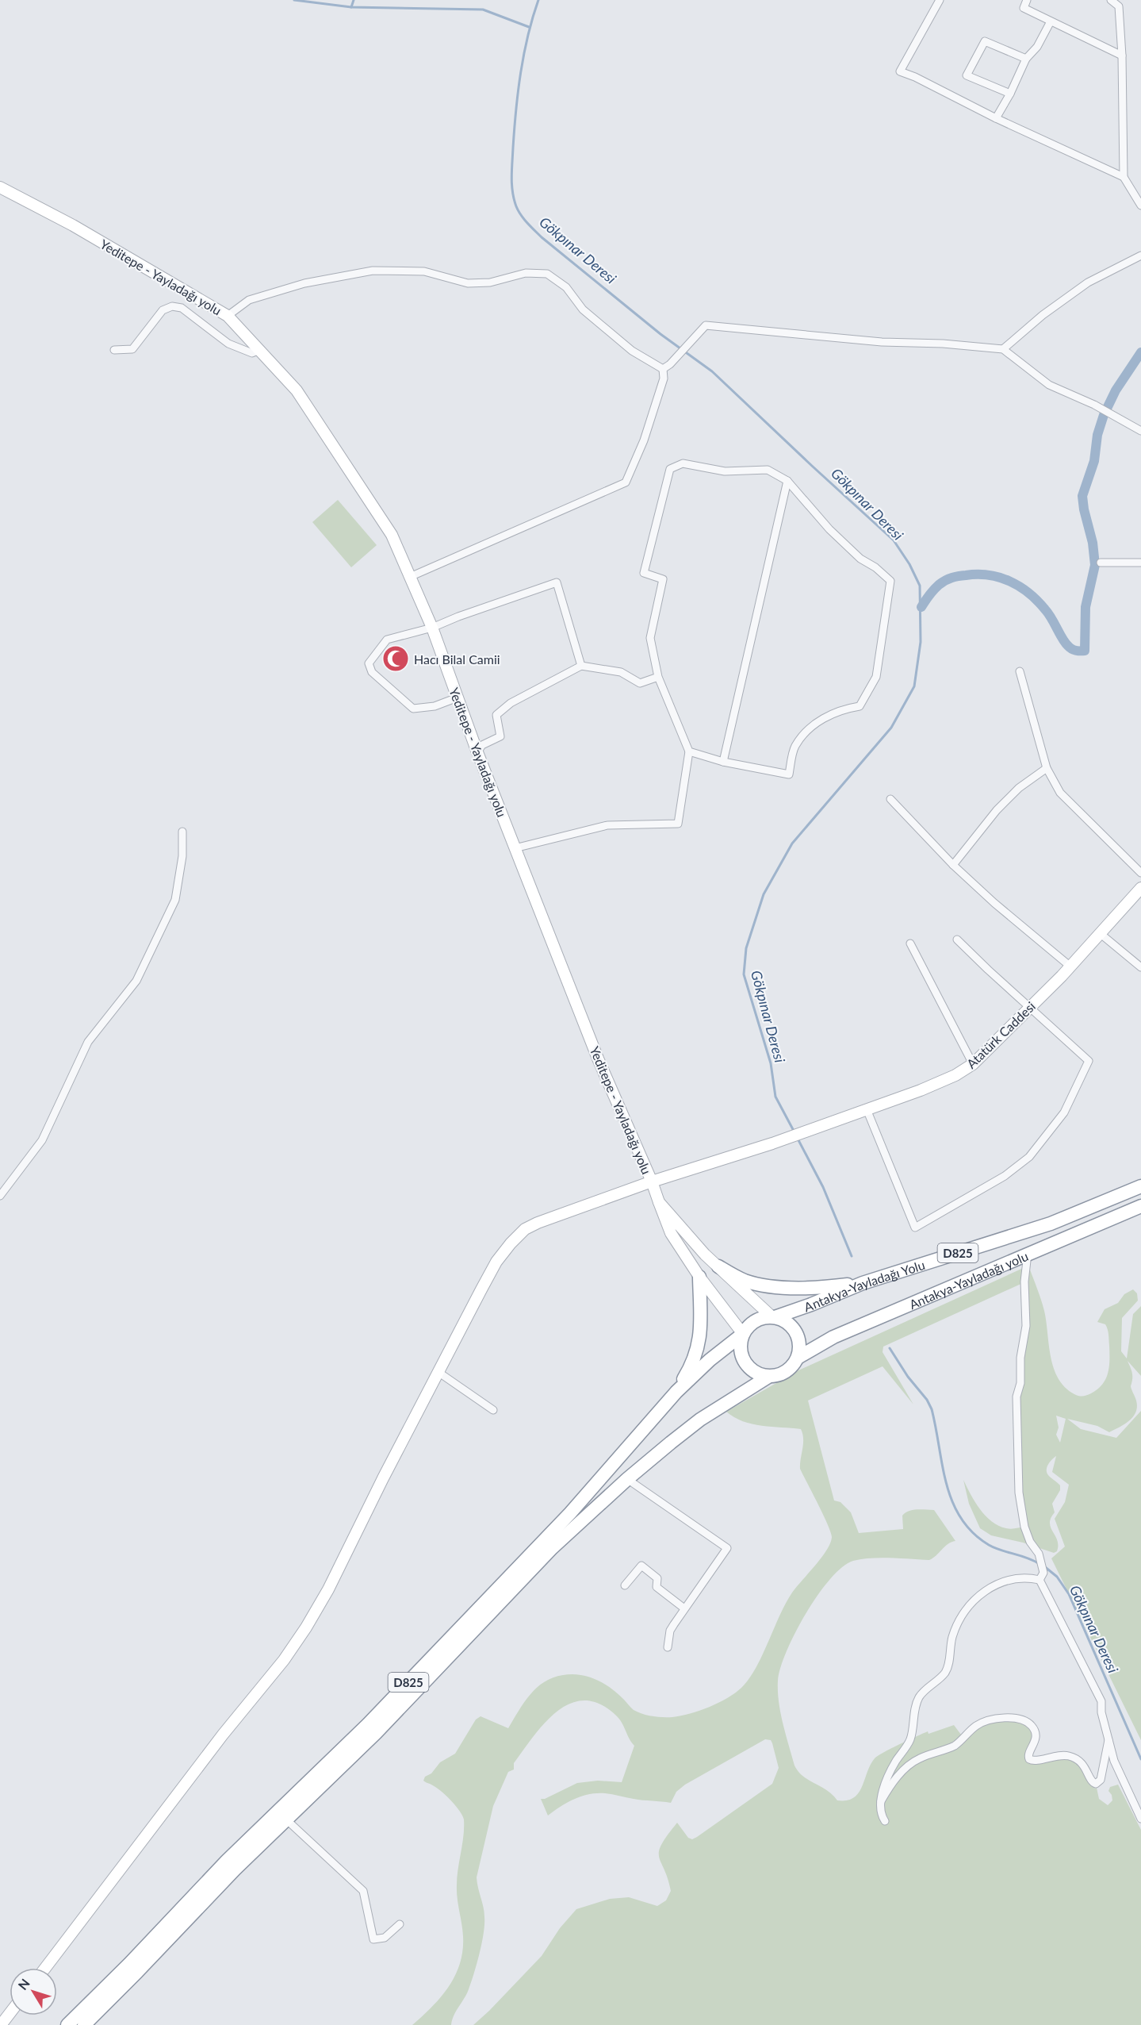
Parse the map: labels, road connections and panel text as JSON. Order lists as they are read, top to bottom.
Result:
{
  "streets": {
    "highway": ["D825", "Antakya-Yayladağı yolu", "Antakya-Yayladağı Yolu"],
    "main road": ["Yeditepe - Yayladağı yolu", "Atatürk Caddesi"]
  },
  "crossings": [
    ["Yeditepe - Yayladağı yolu", "Atatürk Caddesi"],
    ["Yeditepe - Yayladağı yolu", "D825"],
    ["Yeditepe - Yayladağı yolu", "Antakya-Yayladağı yolu"],
    ["Yeditepe - Yayladağı yolu", "Antakya-Yayladağı Yolu"],
    ["D825", "Antakya-Yayladağı yolu"],
    ["D825", "Antakya-Yayladağı Yolu"],
    ["Antakya-Yayladağı yolu", "Antakya-Yayladağı Yolu"]
  ],
  "water": ["Gökpınar Deresi"],
  "places": {
    "mosque": ["Hacı Bilal Camii"]
  },
  "north": "top left"
}
